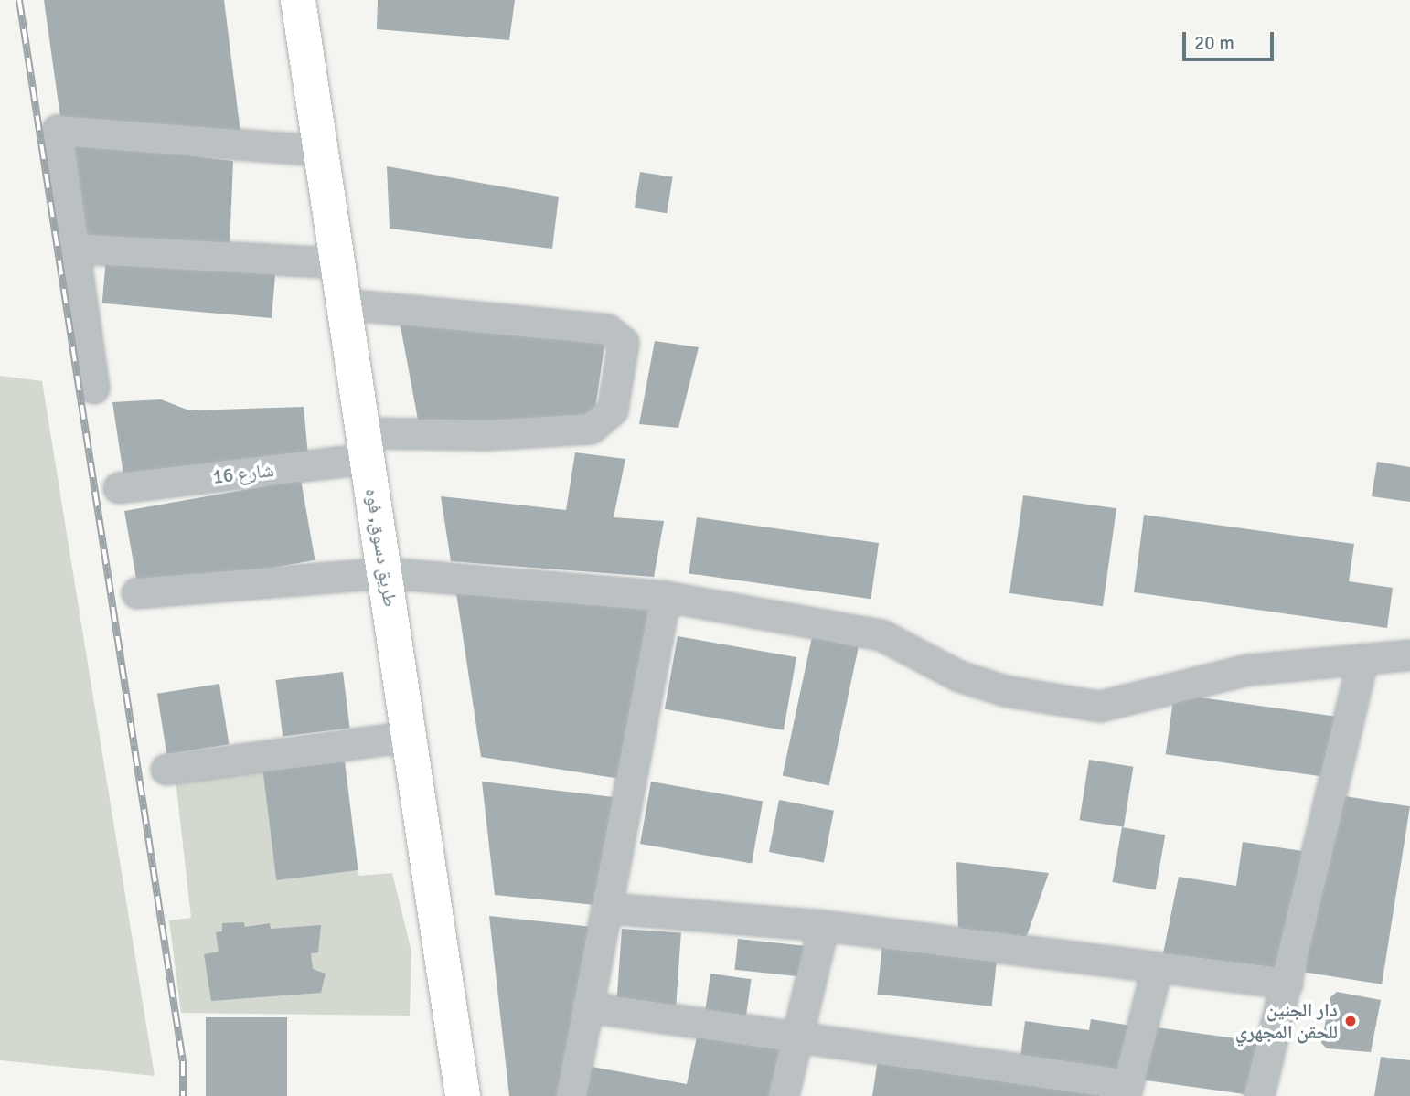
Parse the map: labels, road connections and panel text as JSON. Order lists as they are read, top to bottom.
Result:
{
  "streets": {
    "main road": ["طريق دسوق, فوه"],
    "street": ["شارع 16"]
  },
  "crossings": [
    ["شارع 16", "طريق دسوق, فوه"]
  ],
  "places": ["دار الجنين للحقن المجهري"],
  "scale_bar": "20 m"
}
